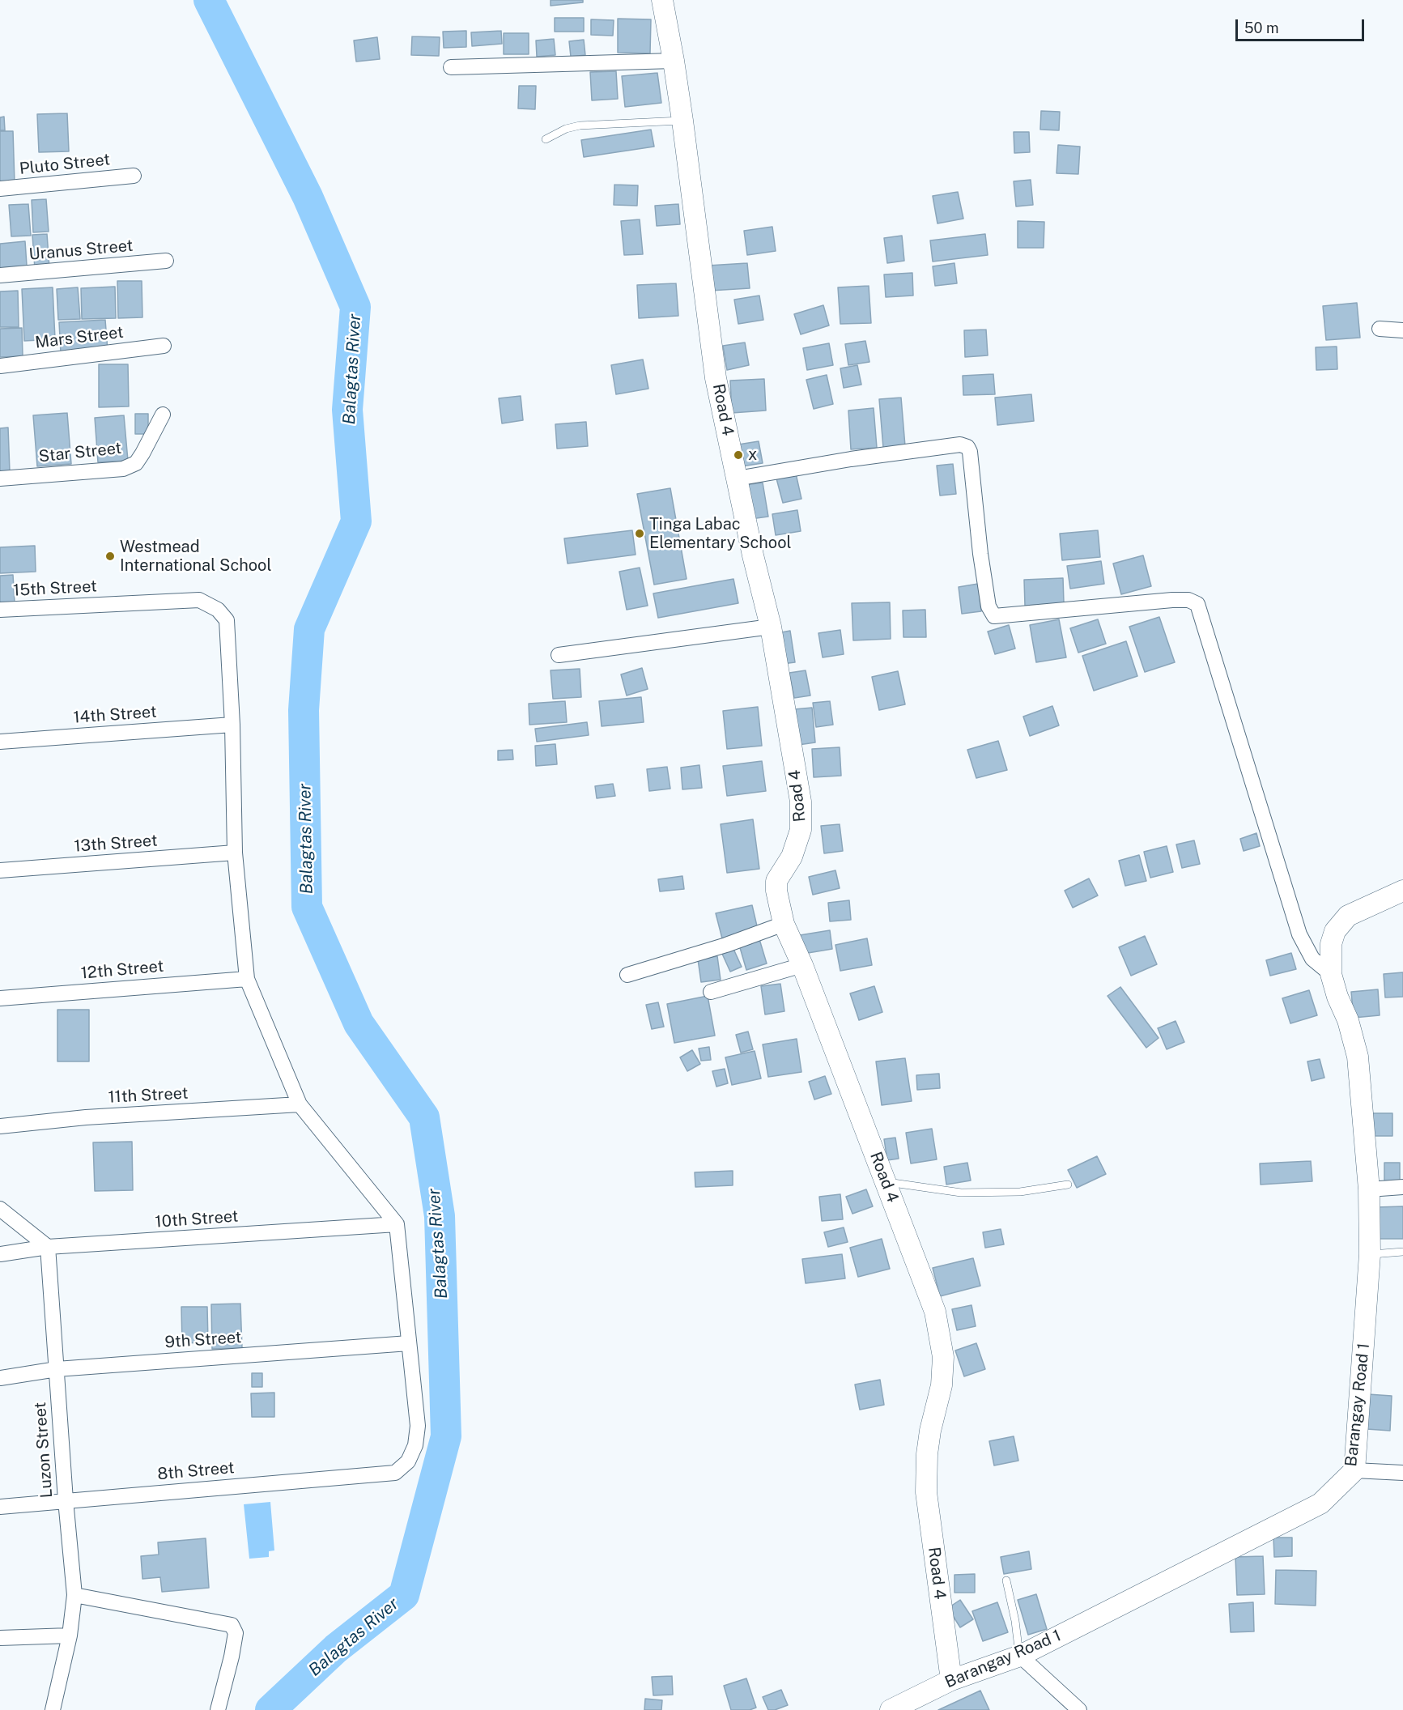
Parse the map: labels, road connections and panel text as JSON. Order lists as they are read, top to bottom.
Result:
{
  "streets": {
    "street": [
      "Pluto Street",
      "Uranus Street",
      "Mars Street",
      "Road 4",
      "Star Street",
      "15th Street",
      "14th Street",
      "13th Street",
      "12th Street",
      "11th Street",
      "10th Street",
      "9th Street",
      "Barangay Road 1",
      "Luzon Street",
      "8th Street"
    ]
  },
  "crossings": [
    ["Road 4", "Barangay Road 1"],
    ["15th Street", "14th Street"],
    ["10th Street", "Luzon Street"],
    ["9th Street", "Luzon Street"],
    ["9th Street", "8th Street"],
    ["Luzon Street", "8th Street"]
  ],
  "water": ["Balagtas River"],
  "places": ["x", "Tinga Labac Elementary School", "Westmead International School"],
  "scale_bar": "50 m"
}
